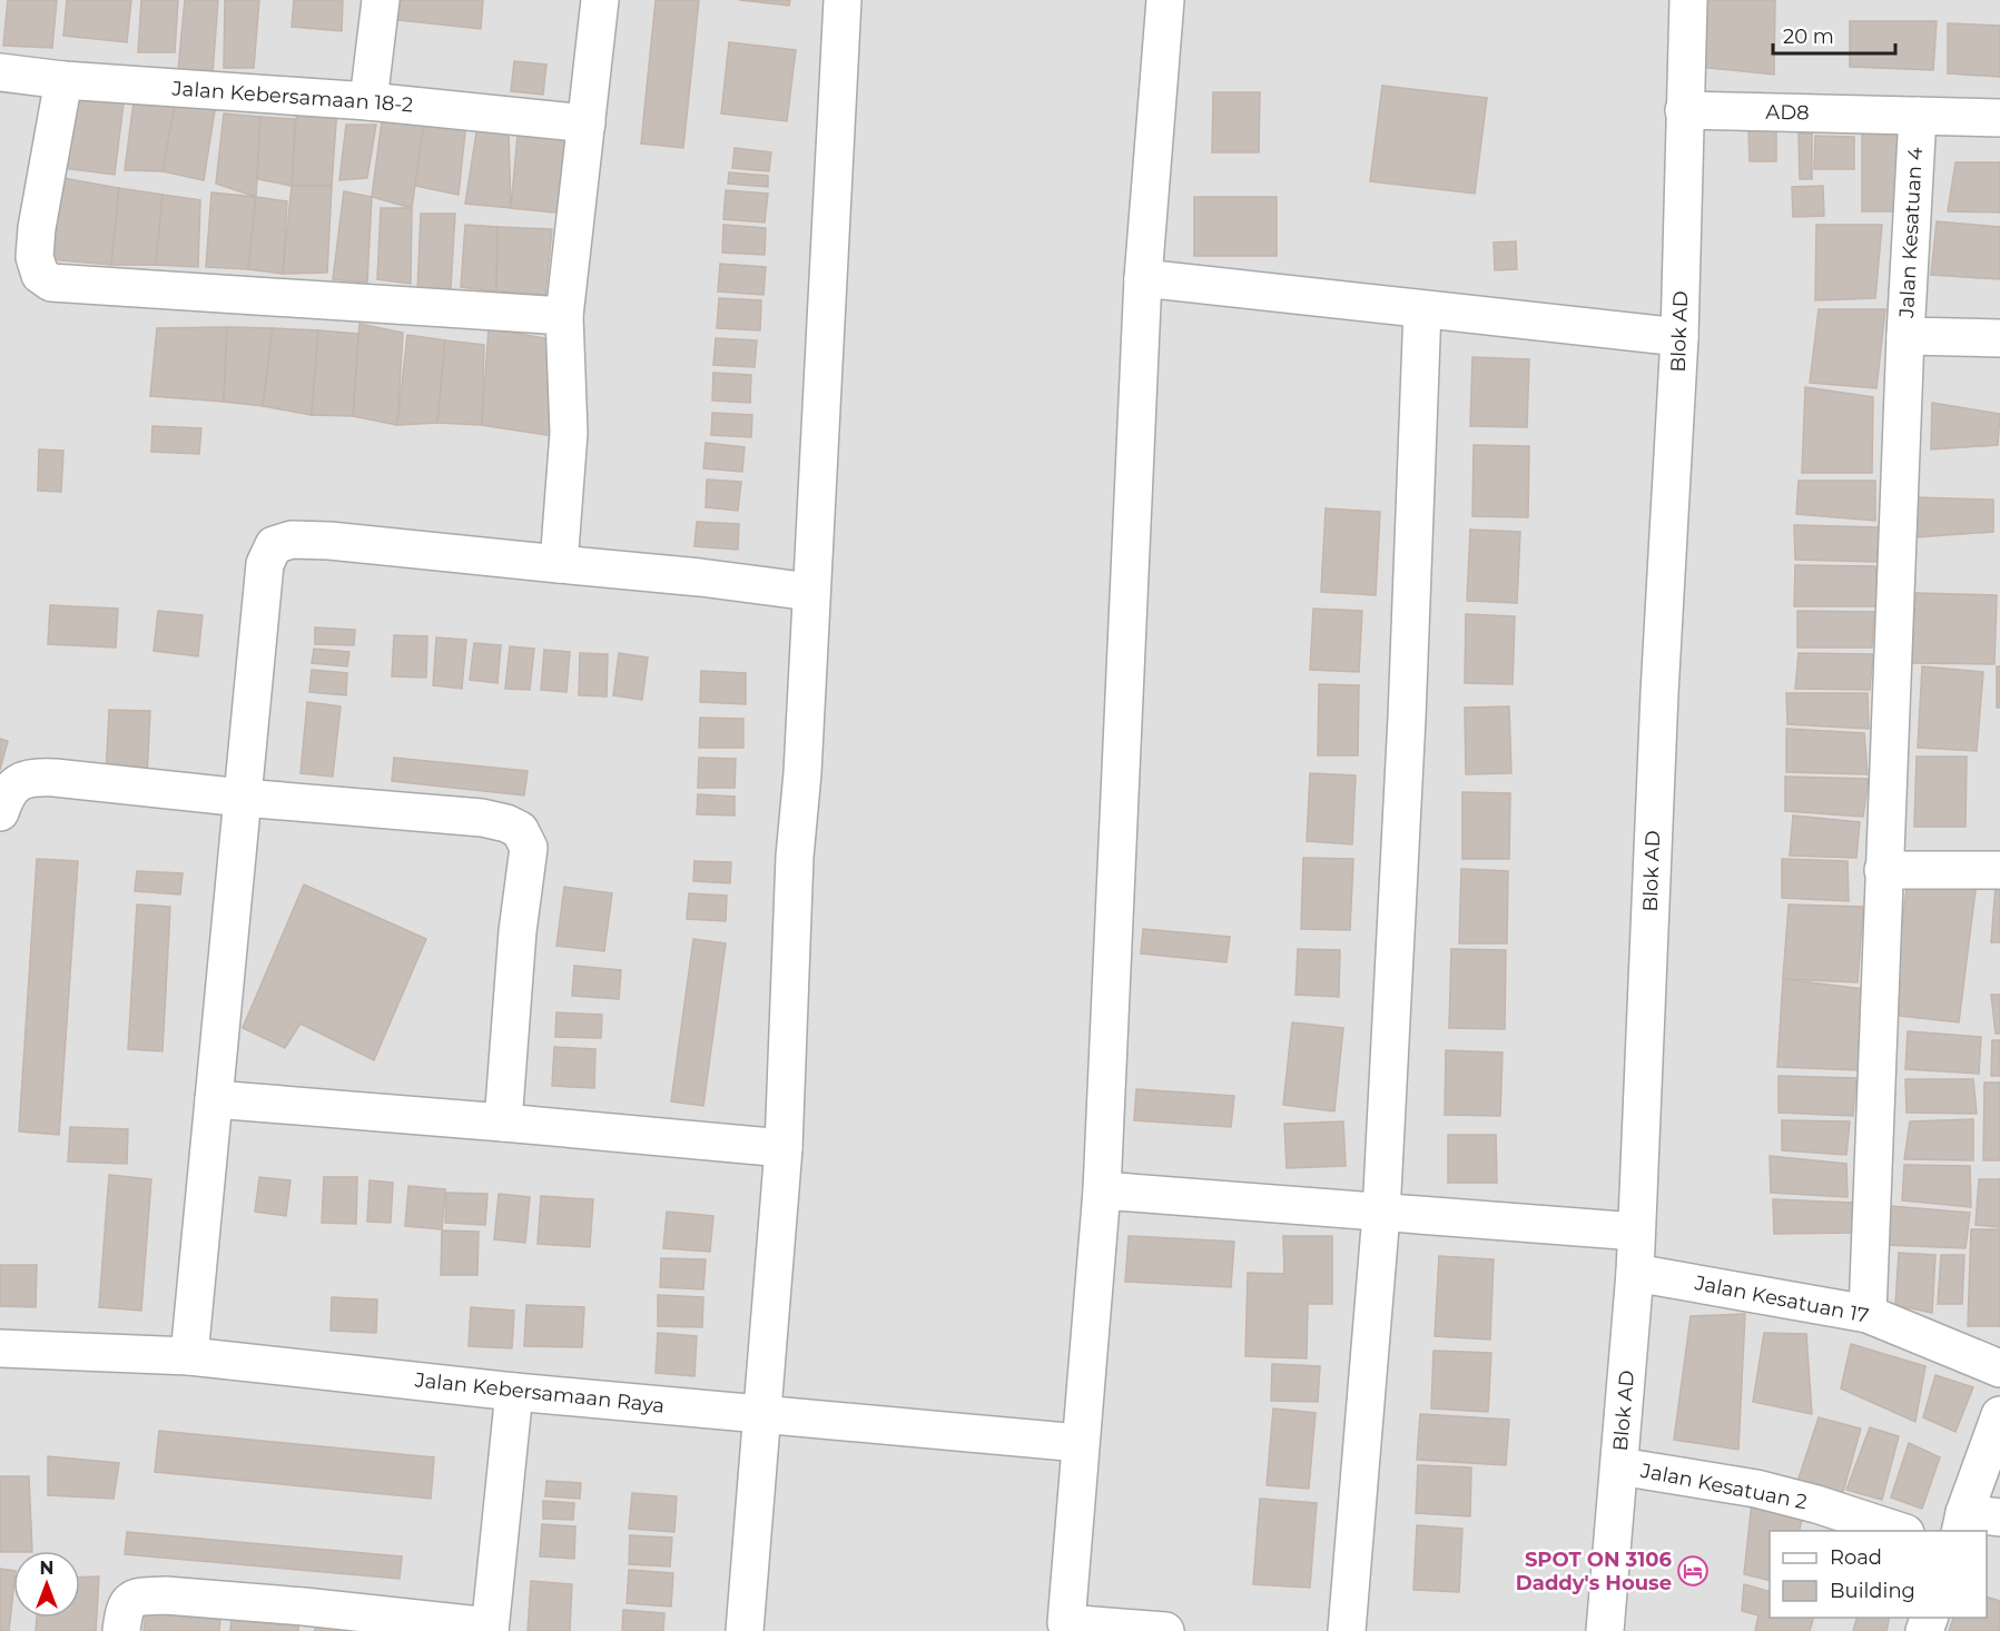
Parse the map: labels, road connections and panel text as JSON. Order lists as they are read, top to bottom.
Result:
{
  "streets": {
    "street": [
      "Jalan Kebersamaan 18-2",
      "AD8",
      "Jalan Kesatuan 4",
      "Blok AD",
      "Jalan Kesatuan 17",
      "Jalan Kebersamaan Raya",
      "Jalan Kesatuan 2"
    ]
  },
  "crossings": [
    ["AD8", "Jalan Kesatuan 4"],
    ["AD8", "Blok AD"],
    ["Blok AD", "Jalan Kesatuan 17"],
    ["Blok AD", "Jalan Kesatuan 2"]
  ],
  "places": {
    "hotel": ["SPOT ON 3106 Daddy's House"]
  },
  "legend": ["Road", "Building"],
  "scale_bar": "20 m",
  "north": "top"
}
